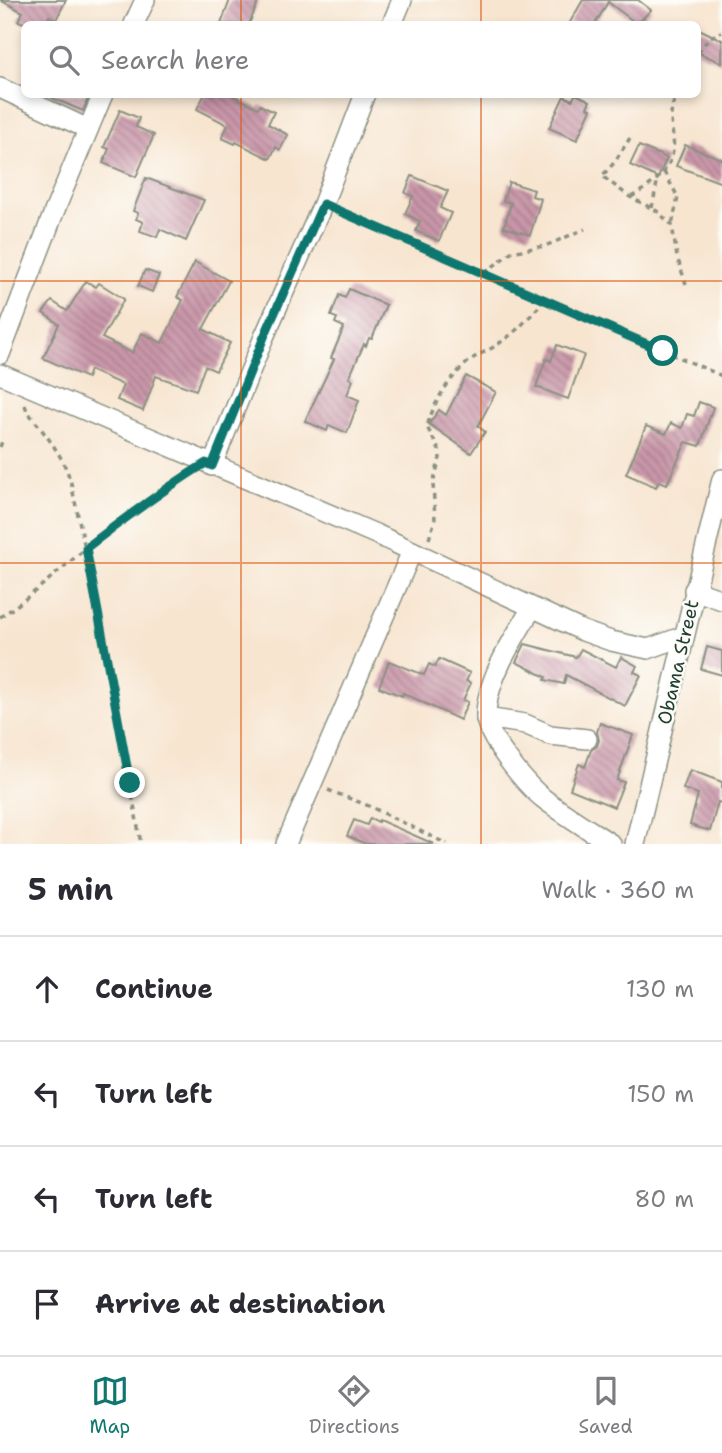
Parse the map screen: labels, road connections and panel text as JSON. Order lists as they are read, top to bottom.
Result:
{
  "streets": {
    "street": ["Obama Street"]
  },
  "page": {
    "search": "Search here",
    "heading": ["5 min", "Walk · 360 m"],
    "list": [
      ["Continue", "130 m"],
      ["Turn left", "150 m"],
      ["Turn left", "80 m"],
      "Arrive at destination"
    ],
    "nav": ["Map", "Directions", "Saved"]
  }
}
